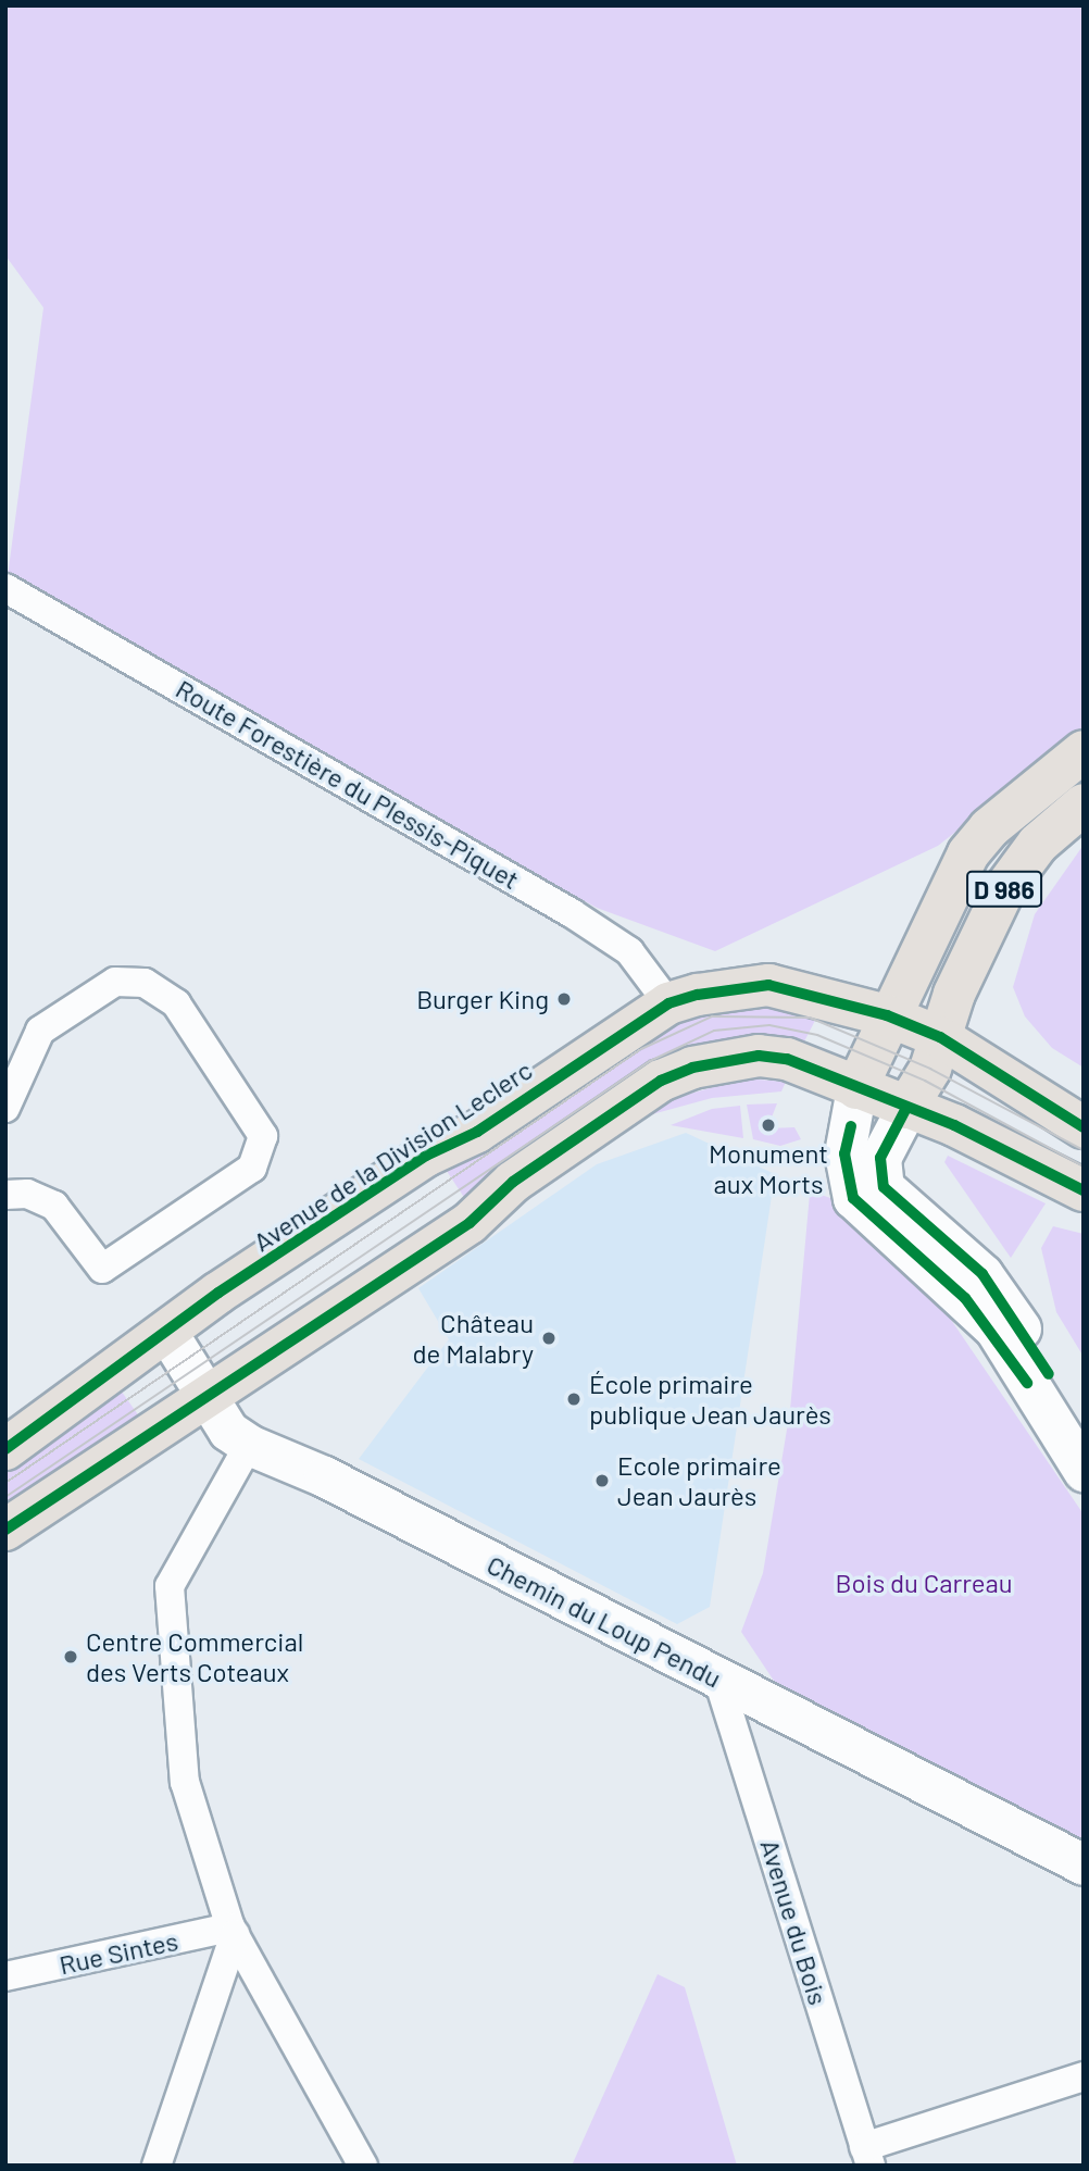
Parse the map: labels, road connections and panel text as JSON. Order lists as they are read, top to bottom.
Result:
{
  "streets": {
    "main road": ["D 986", "Avenue de la Division Leclerc", "Chemin du Loup Pendu"],
    "street": ["Route Forestière du Plessis-Piquet", "Avenue du Bois", "Rue Sintes"]
  },
  "crossings": [
    ["Route Forestière du Plessis-Piquet", "Avenue de la Division Leclerc"],
    ["D 986", "Avenue de la Division Leclerc"],
    ["Avenue de la Division Leclerc", "Chemin du Loup Pendu"],
    ["Chemin du Loup Pendu", "Avenue du Bois"]
  ],
  "parks": ["Bois du Carreau"],
  "places": [
    "Burger King",
    "Monument aux Morts",
    "Château de Malabry",
    "École primaire publique Jean Jaurès",
    "Ecole primaire Jean Jaurès",
    "Centre Commercial des Verts Coteaux"
  ]
}
